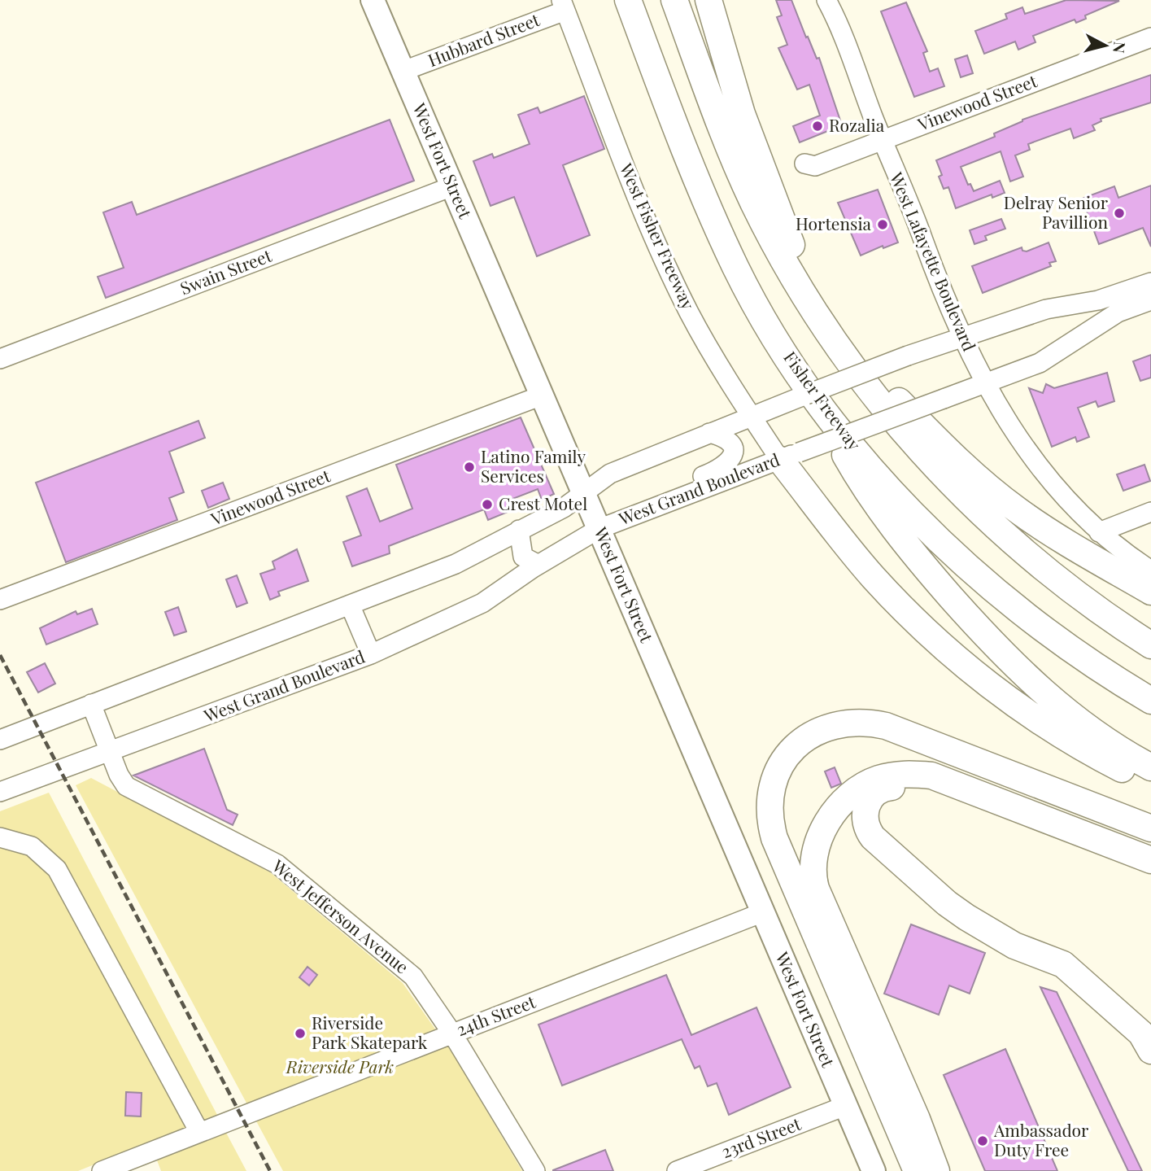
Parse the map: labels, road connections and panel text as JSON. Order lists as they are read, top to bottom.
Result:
{
  "streets": {
    "highway": ["Fisher Freeway"],
    "main road": ["West Fort Street"],
    "street": [
      "Hubbard Street",
      "Vinewood Street",
      "West Fisher Freeway",
      "West Lafayette Boulevard",
      "Swain Street",
      "West Grand Boulevard",
      "West Jefferson Avenue",
      "24th Street",
      "23rd Street"
    ]
  },
  "crossings": [
    ["Hubbard Street", "West Fort Street"],
    ["Hubbard Street", "West Fisher Freeway"],
    ["Vinewood Street", "West Fort Street"],
    ["Vinewood Street", "West Lafayette Boulevard"],
    ["West Fort Street", "Swain Street"],
    ["West Fort Street", "West Grand Boulevard"],
    ["West Fort Street", "24th Street"],
    ["West Fort Street", "23rd Street"],
    ["West Fisher Freeway", "West Grand Boulevard"],
    ["West Lafayette Boulevard", "West Grand Boulevard"],
    ["West Grand Boulevard", "West Jefferson Avenue"],
    ["West Jefferson Avenue", "24th Street"]
  ],
  "parks": ["Riverside Park"],
  "places": [
    "Rozalia",
    "Delray Senior Pavillion",
    "Hortensia",
    "Latino Family Services",
    "Crest Motel",
    "Riverside Park Skatepark",
    "Ambassador Duty Free"
  ],
  "north": "right"
}
